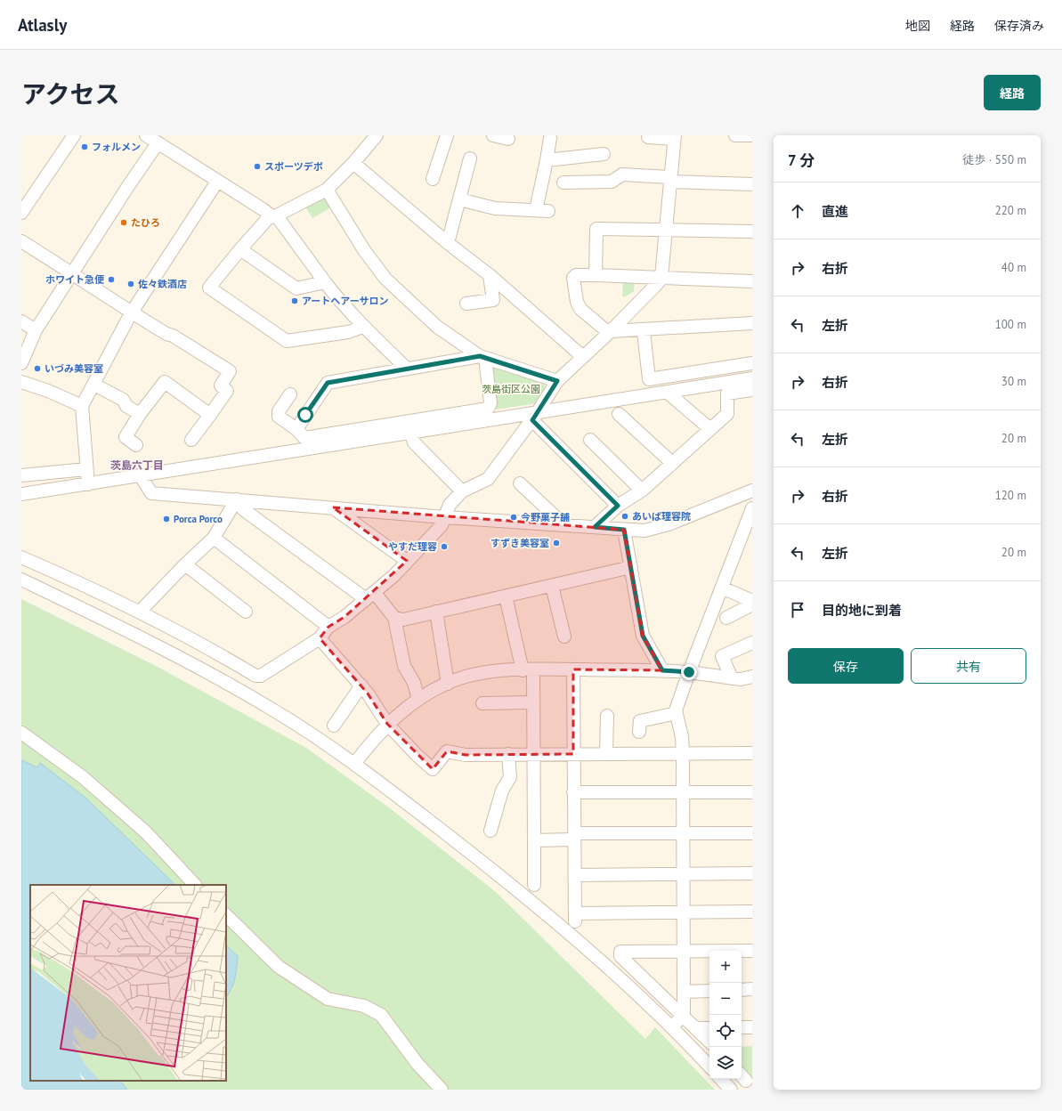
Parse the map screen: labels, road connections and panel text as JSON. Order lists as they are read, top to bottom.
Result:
{
  "districts": ["茨島六丁目"],
  "parks": ["茨島街区公園"],
  "places": [
    "フォルメン",
    "スポーツデポ",
    "たひろ",
    "ホワイト急便",
    "佐々鉄酒店",
    "アートヘアーサロン",
    "いづみ美容室",
    "あいば理容院",
    "今野菓子舗",
    "Porca Porco",
    "すずき美容室",
    "やすだ理容"
  ],
  "page": {
    "header": "Atlasly",
    "nav": ["地図", "経路", "保存済み"],
    "title": "アクセス",
    "buttons": [
      "経路",
      ["保存", "共有"]
    ],
    "heading": ["7 分", "徒歩 · 550 m"],
    "list": [
      ["直進", "220 m"],
      ["右折", "40 m"],
      ["左折", "100 m"],
      ["右折", "30 m"],
      ["左折", "20 m"],
      ["右折", "120 m"],
      ["左折", "20 m"],
      "目的地に到着"
    ],
    "map_buttons": ["+", "−"]
  }
}
